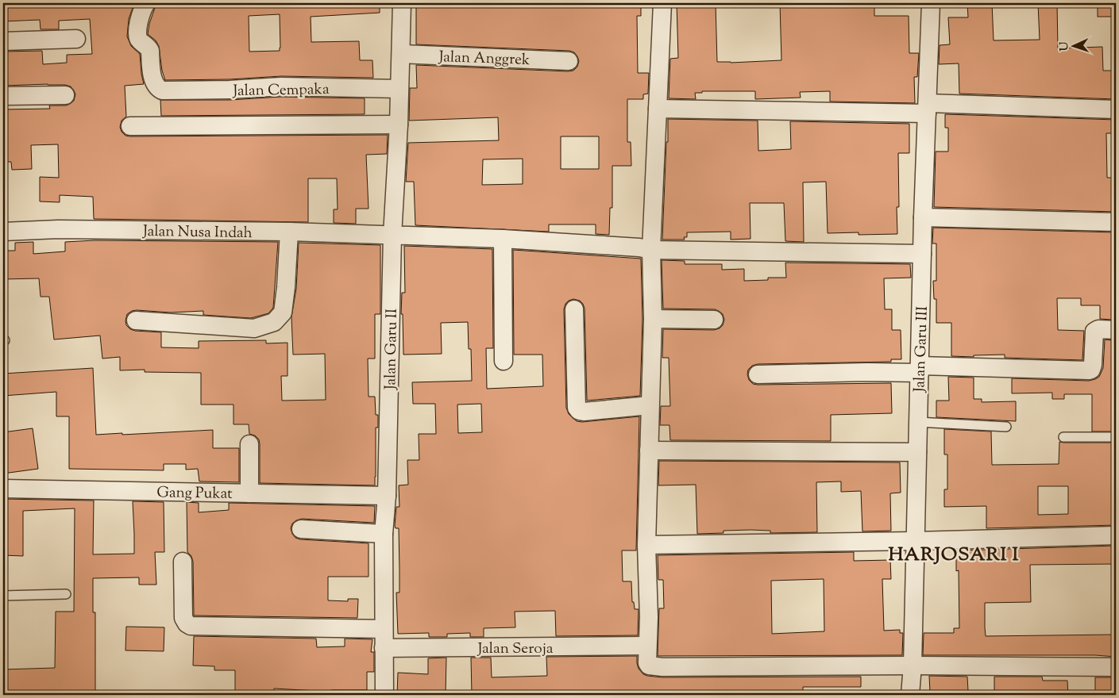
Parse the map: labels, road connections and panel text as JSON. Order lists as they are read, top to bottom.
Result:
{
  "streets": {
    "street": [
      "Jalan Anggrek",
      "Jalan Cempaka",
      "Jalan Nusa Indah",
      "Jalan Garu II",
      "Jalan Garu III",
      "Gang Pukat",
      "Jalan Seroja"
    ]
  },
  "crossings": [
    ["Jalan Anggrek", "Jalan Garu II"],
    ["Jalan Cempaka", "Jalan Garu II"],
    ["Jalan Nusa Indah", "Jalan Garu II"],
    ["Jalan Nusa Indah", "Jalan Garu III"],
    ["Jalan Garu II", "Gang Pukat"],
    ["Jalan Garu II", "Jalan Seroja"]
  ],
  "districts": ["HARJOSARI I"],
  "north": "left"
}
